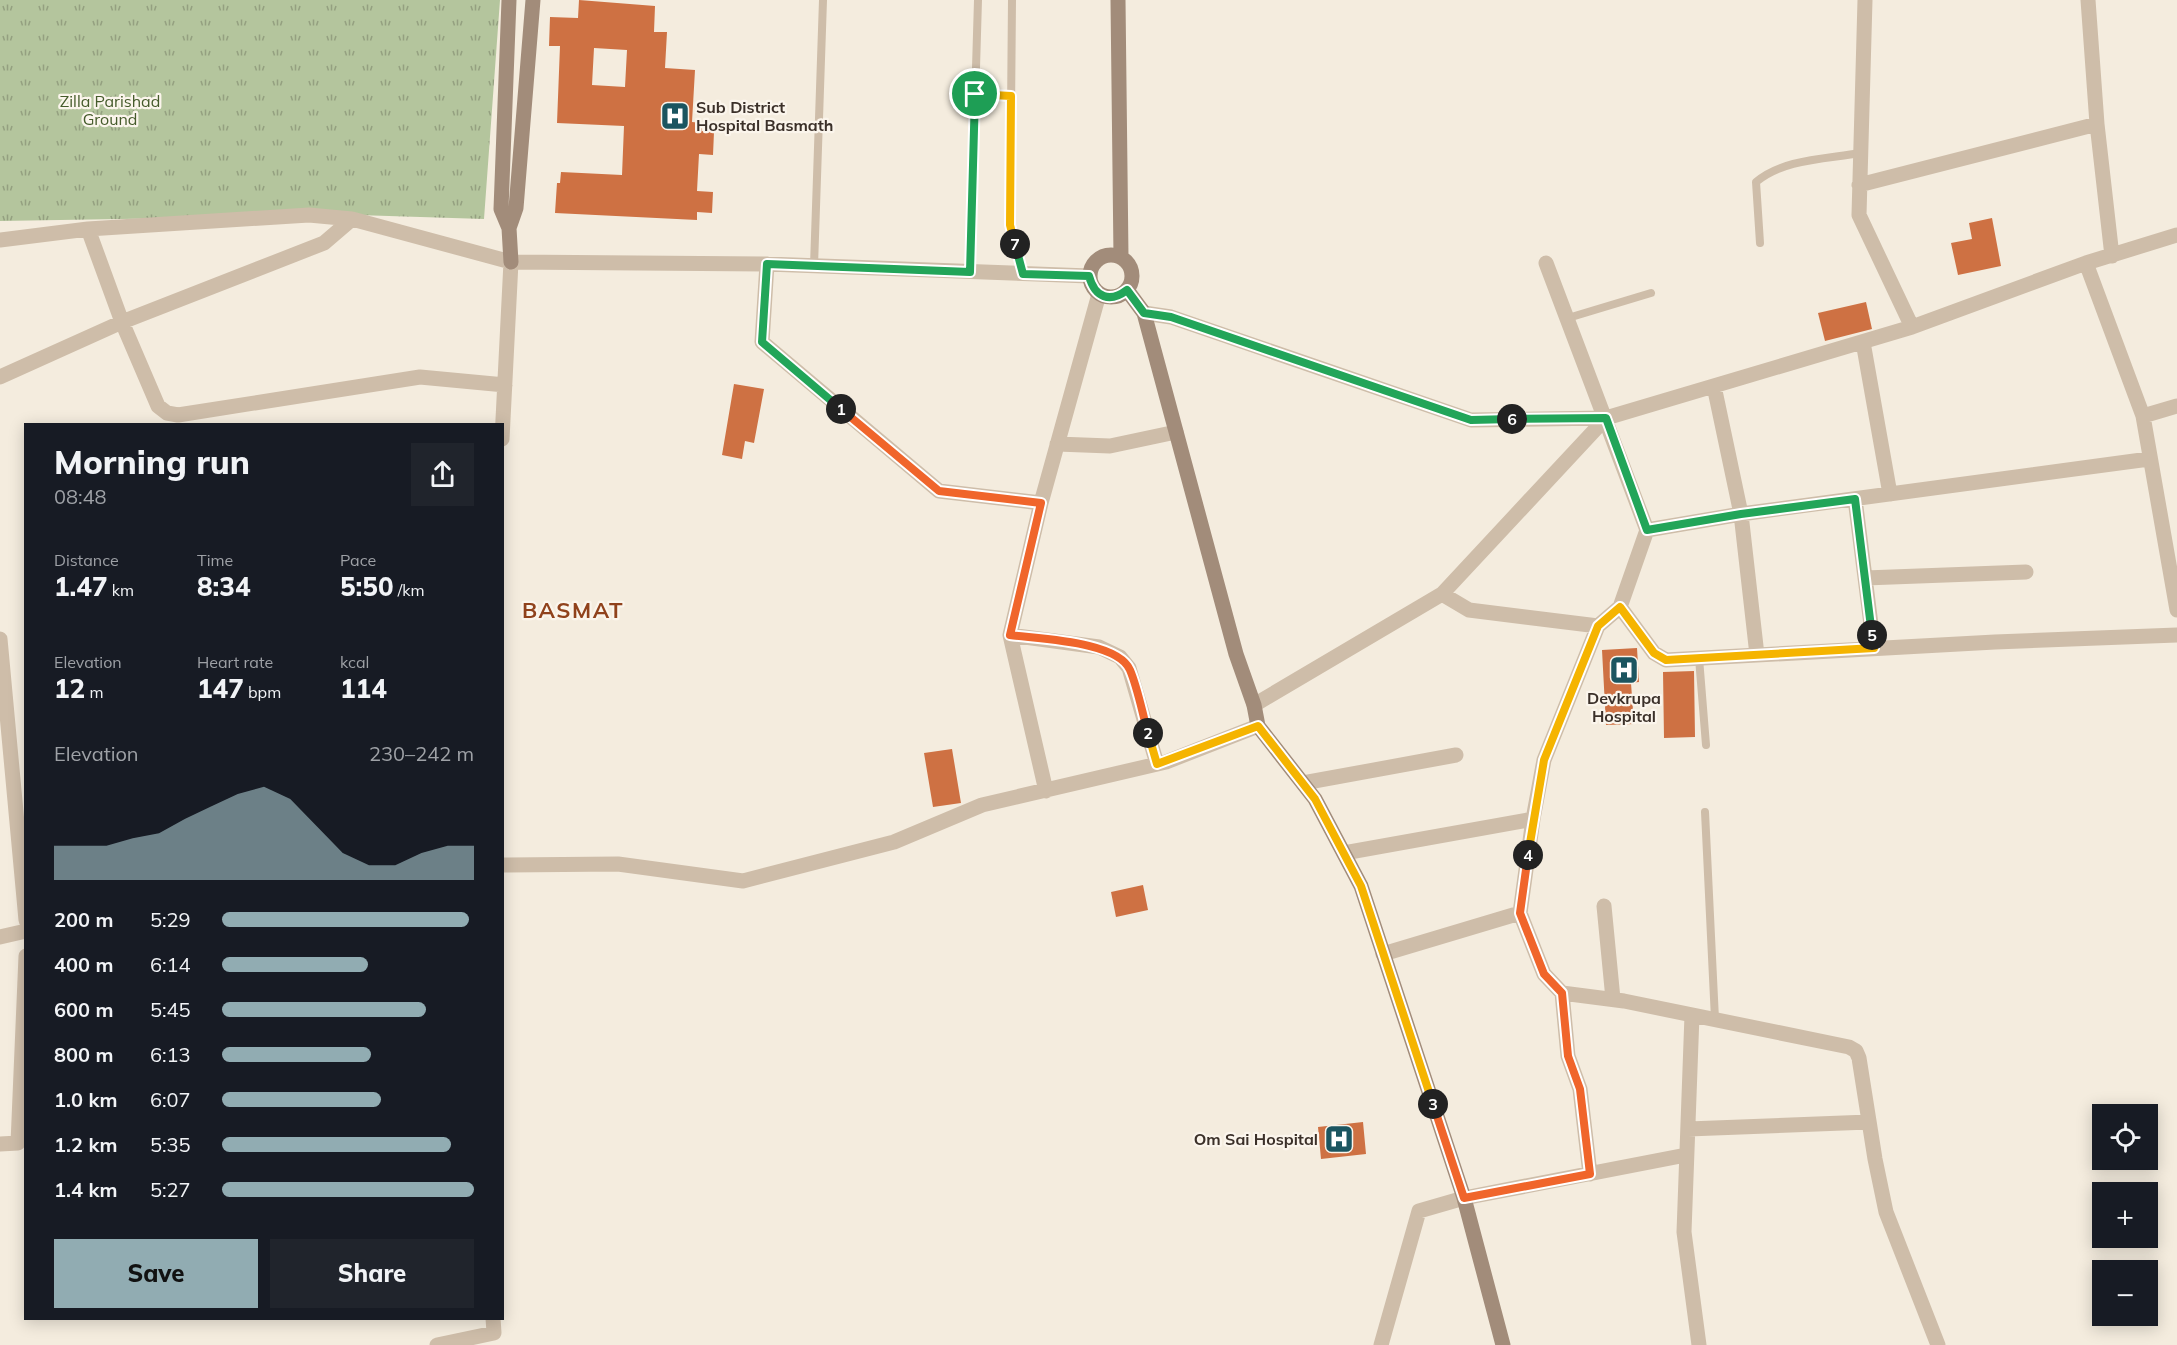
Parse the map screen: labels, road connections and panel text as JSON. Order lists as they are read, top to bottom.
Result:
{
  "districts": ["BASMAT"],
  "parks": ["Zilla Parishad Ground"],
  "places": {
    "hospital": ["Sub District Hospital Basmath", "Devkrupa Hospital", "Om Sai Hospital"]
  },
  "page": {
    "pins": [
      "7",
      "1",
      "6",
      "5",
      "2",
      "4",
      "3"
    ],
    "heading": ["Morning run", "08:48"],
    "stats": [
      ["Distance", "1.47 km"],
      ["Time", "8:34"],
      ["Pace", "5:50 /km"],
      ["Elevation", "12 m"],
      ["Heart rate", "147 bpm"],
      ["kcal", "114"]
    ],
    "chart": ["Elevation", "230–242 m"],
    "list": [
      {
        "name": "200 m",
        "note": "5:29"
      },
      {
        "name": "400 m",
        "note": "6:14"
      },
      {
        "name": "600 m",
        "note": "5:45"
      },
      {
        "name": "800 m",
        "note": "6:13"
      },
      {
        "name": "1.0 km",
        "note": "6:07"
      },
      {
        "name": "1.2 km",
        "note": "5:35"
      },
      {
        "name": "1.4 km",
        "note": "5:27"
      }
    ],
    "map_buttons": ["+", "−"],
    "buttons": ["Save", "Share"]
  }
}
